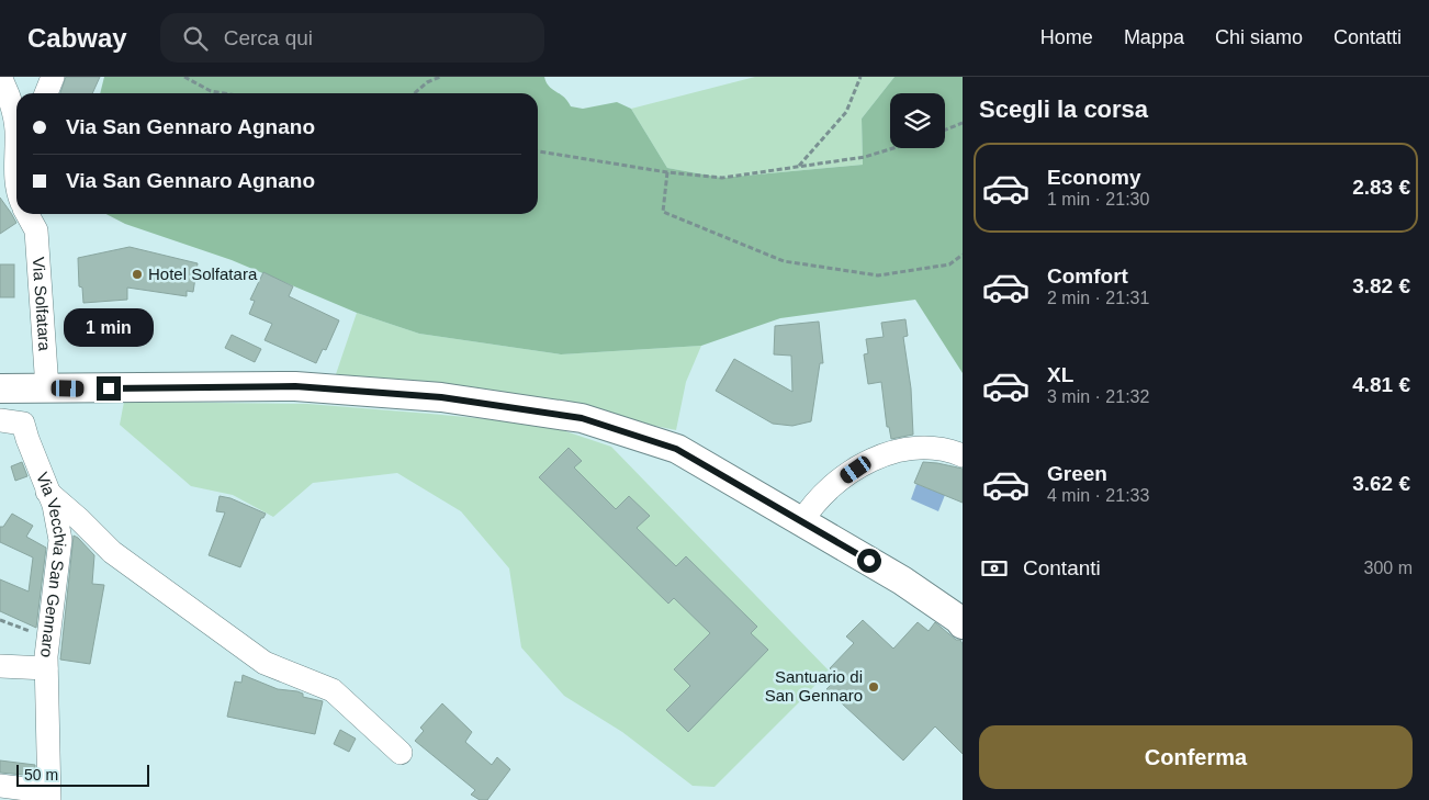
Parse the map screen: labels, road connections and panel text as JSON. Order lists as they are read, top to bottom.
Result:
{
  "streets": {
    "street": ["Via Solfatara", "Via Vecchia San Gennaro"]
  },
  "places": ["Hotel Solfatara", "Santuario di San Gennaro"],
  "scale_bar": "50 m",
  "page": {
    "header": "Cabway",
    "search": "Cerca qui",
    "nav": [
      "Home",
      "Mappa",
      "Chi siamo",
      "Contatti"
    ],
    "heading": "Scegli la corsa",
    "banner": ["Via San Gennaro Agnano", "Via San Gennaro Agnano"],
    "list": [
      {
        "name": "Economy",
        "note": "1 min · 21:30",
        "value": "2.83 €"
      },
      {
        "name": "Comfort",
        "note": "2 min · 21:31",
        "value": "3.82 €"
      },
      {
        "name": "XL",
        "note": "3 min · 21:32",
        "value": "4.81 €"
      },
      {
        "name": "Green",
        "note": "4 min · 21:33",
        "value": "3.62 €"
      }
    ],
    "bubble": "1 min",
    "pay": ["Contanti", "300 m"],
    "buttons": "Conferma",
    "scale": "50 m"
  }
}
